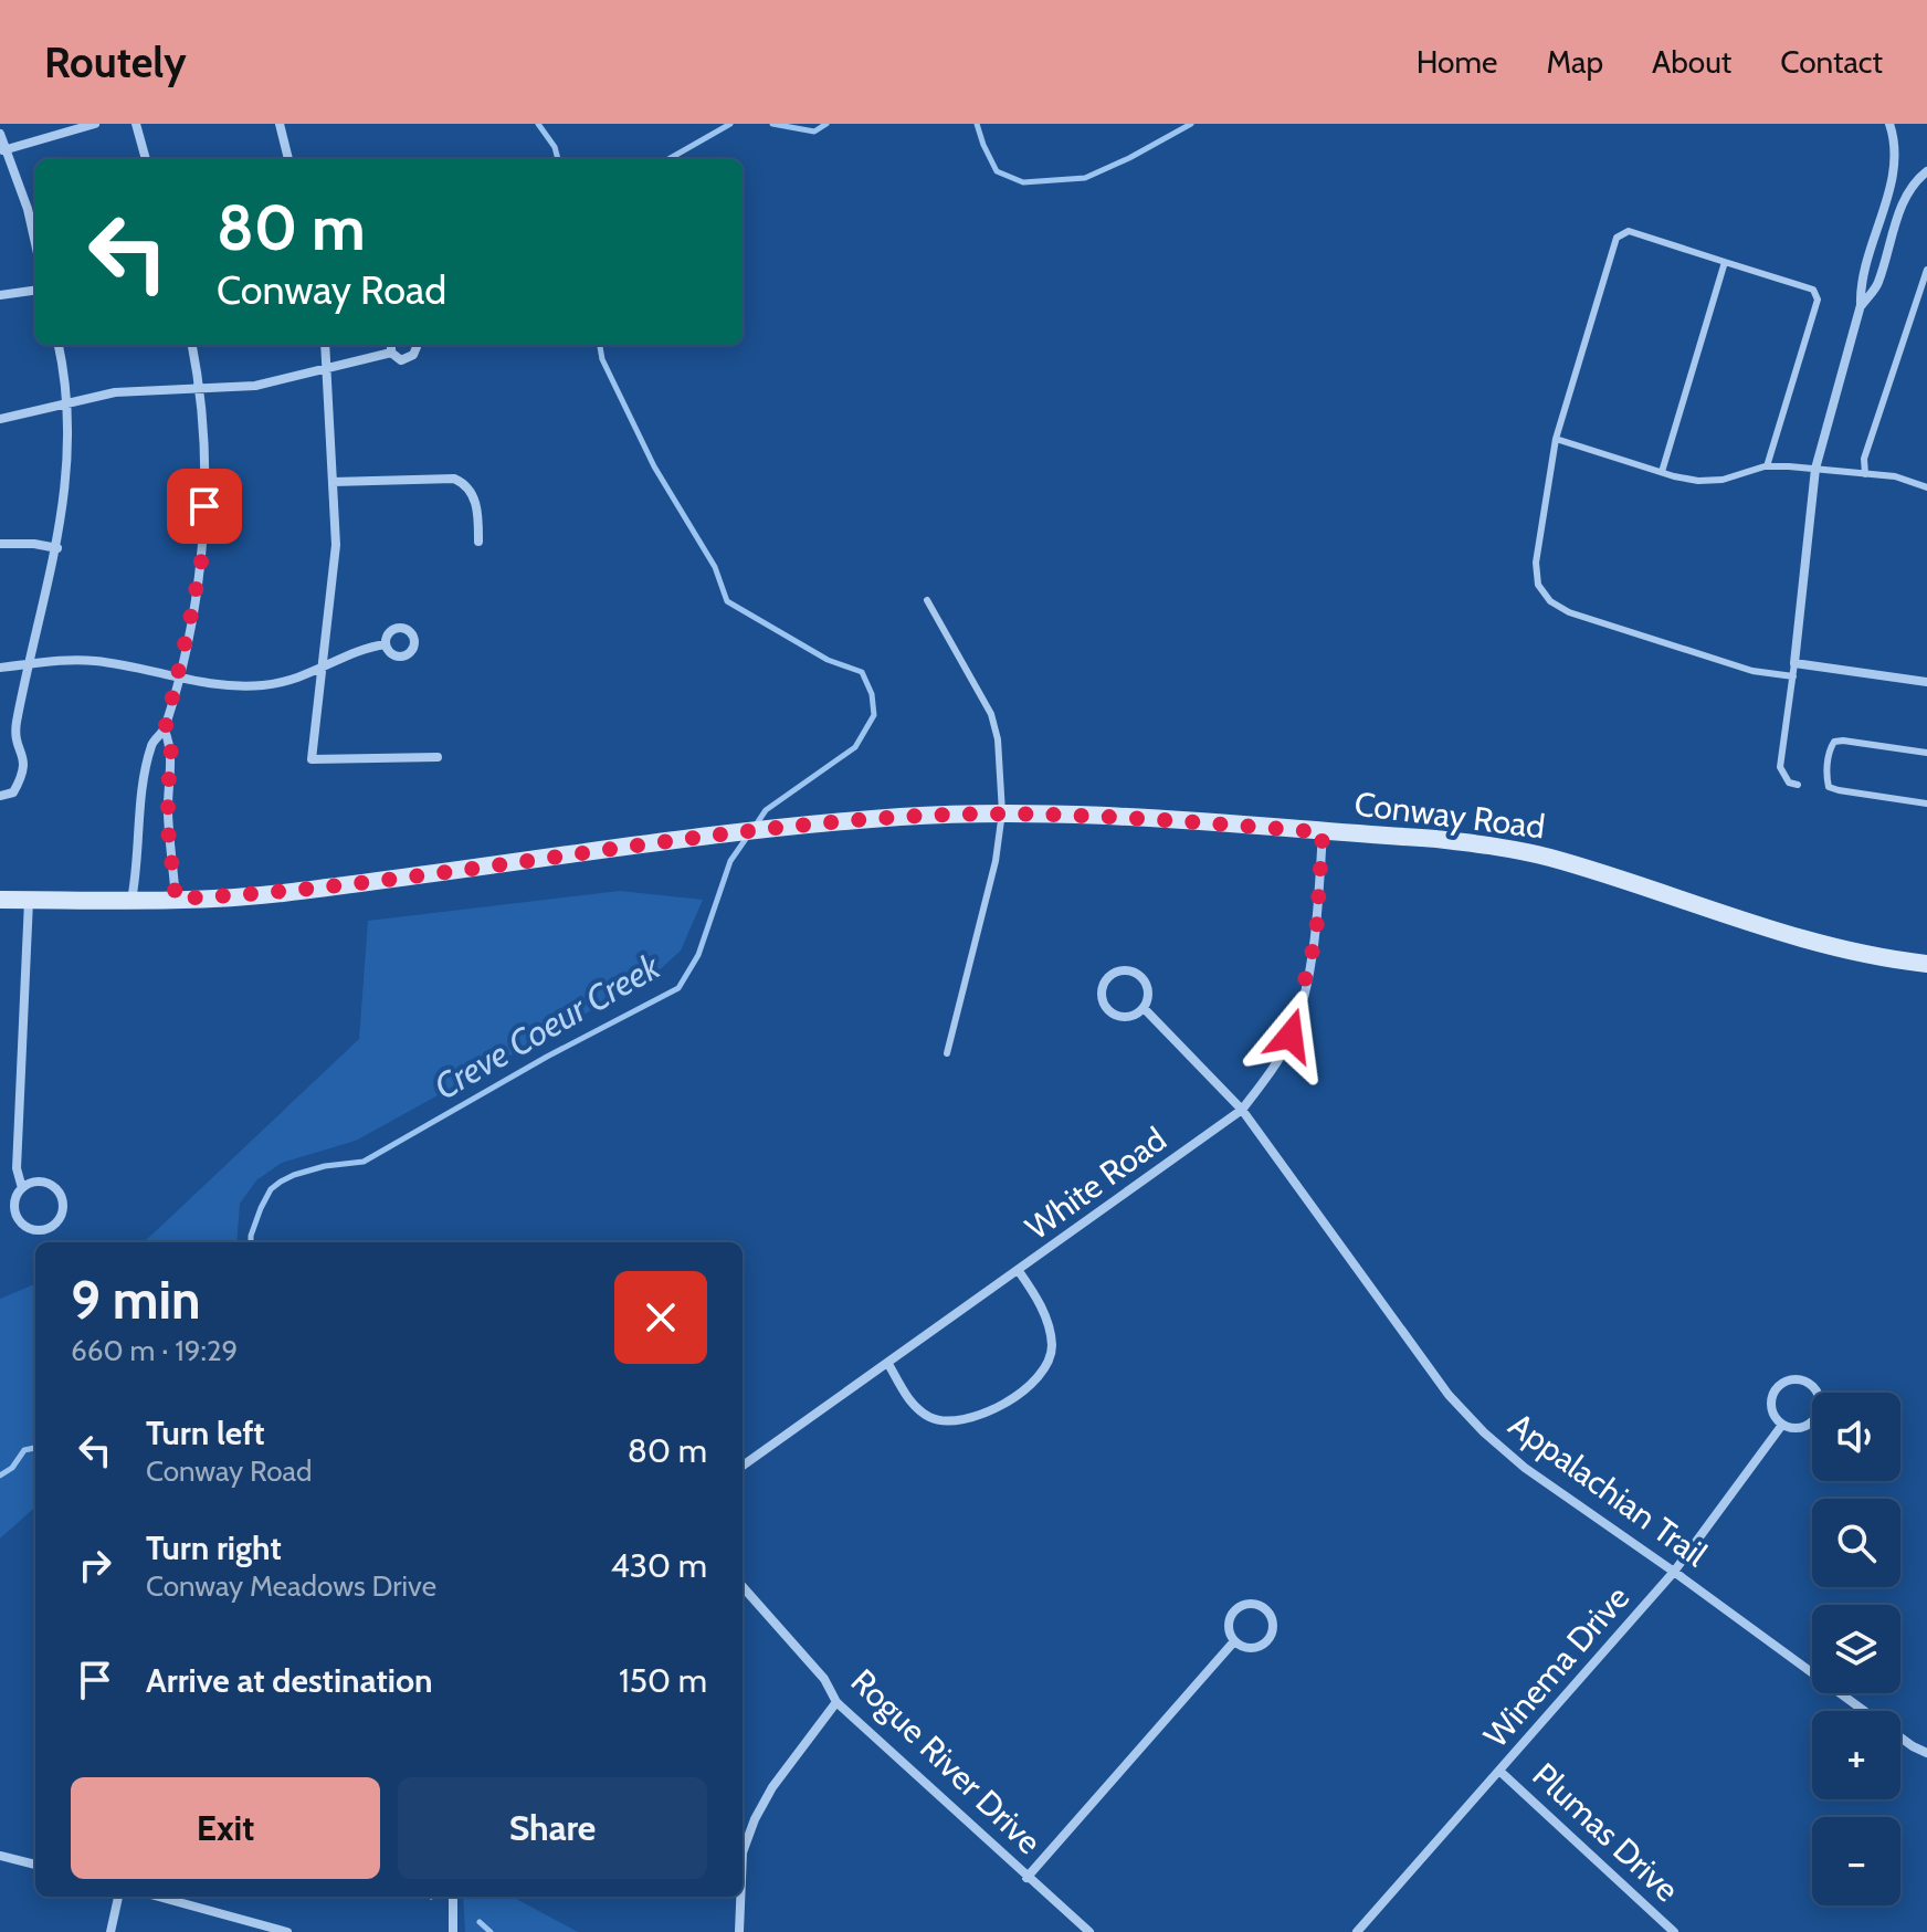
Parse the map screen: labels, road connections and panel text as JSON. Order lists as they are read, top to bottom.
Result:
{
  "streets": {
    "street": [
      "Conway Road",
      "White Road",
      "Appalachian Trail",
      "Winema Drive",
      "Rogue River Drive",
      "Plumas Drive"
    ]
  },
  "crossings": [
    ["Conway Road", "White Road"],
    ["White Road", "Appalachian Trail"],
    ["Appalachian Trail", "Winema Drive"],
    ["Winema Drive", "Plumas Drive"]
  ],
  "water": ["Creve Coeur Creek"],
  "page": {
    "header": "Routely",
    "nav": [
      "Home",
      "Map",
      "About",
      "Contact"
    ],
    "turn": ["80 m", "Conway Road"],
    "heading": ["9 min", "660 m · 19:29"],
    "map_buttons": ["+", "−"],
    "list": [
      {
        "name": "Turn left",
        "note": "Conway Road",
        "value": "80 m"
      },
      {
        "name": "Turn right",
        "note": "Conway Meadows Drive",
        "value": "430 m"
      },
      {
        "name": "Arrive at destination",
        "value": "150 m"
      }
    ],
    "buttons": ["Exit", "Share"]
  }
}
